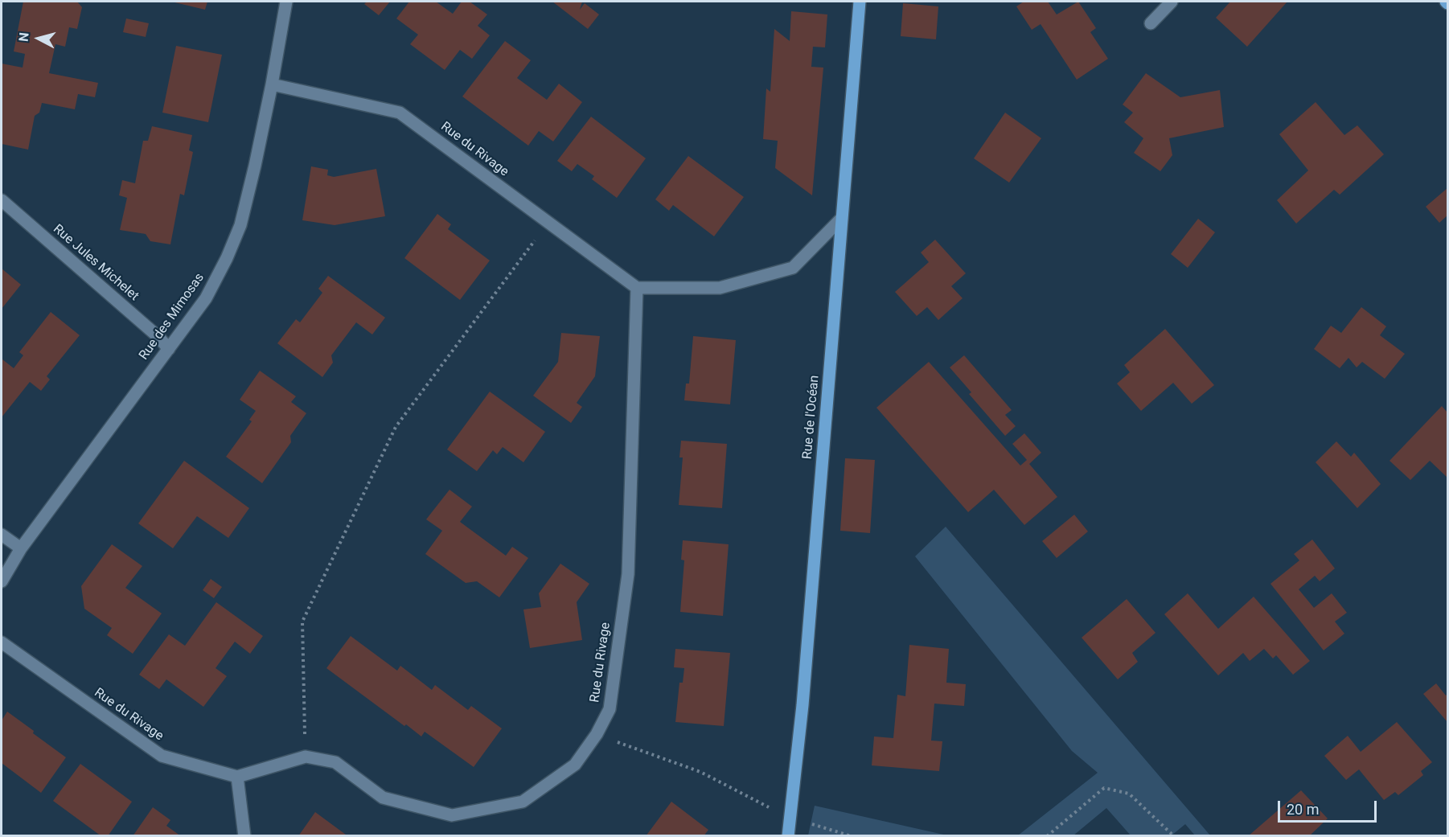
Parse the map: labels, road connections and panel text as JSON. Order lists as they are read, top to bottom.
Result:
{
  "streets": {
    "main road": ["Rue de l'Océan"],
    "street": ["Rue du Rivage", "Rue Jules Michelet", "Rue des Mimosas"]
  },
  "crossings": [
    ["Rue du Rivage", "Rue des Mimosas"],
    ["Rue Jules Michelet", "Rue des Mimosas"]
  ],
  "scale_bar": "20 m",
  "north": "left"
}
